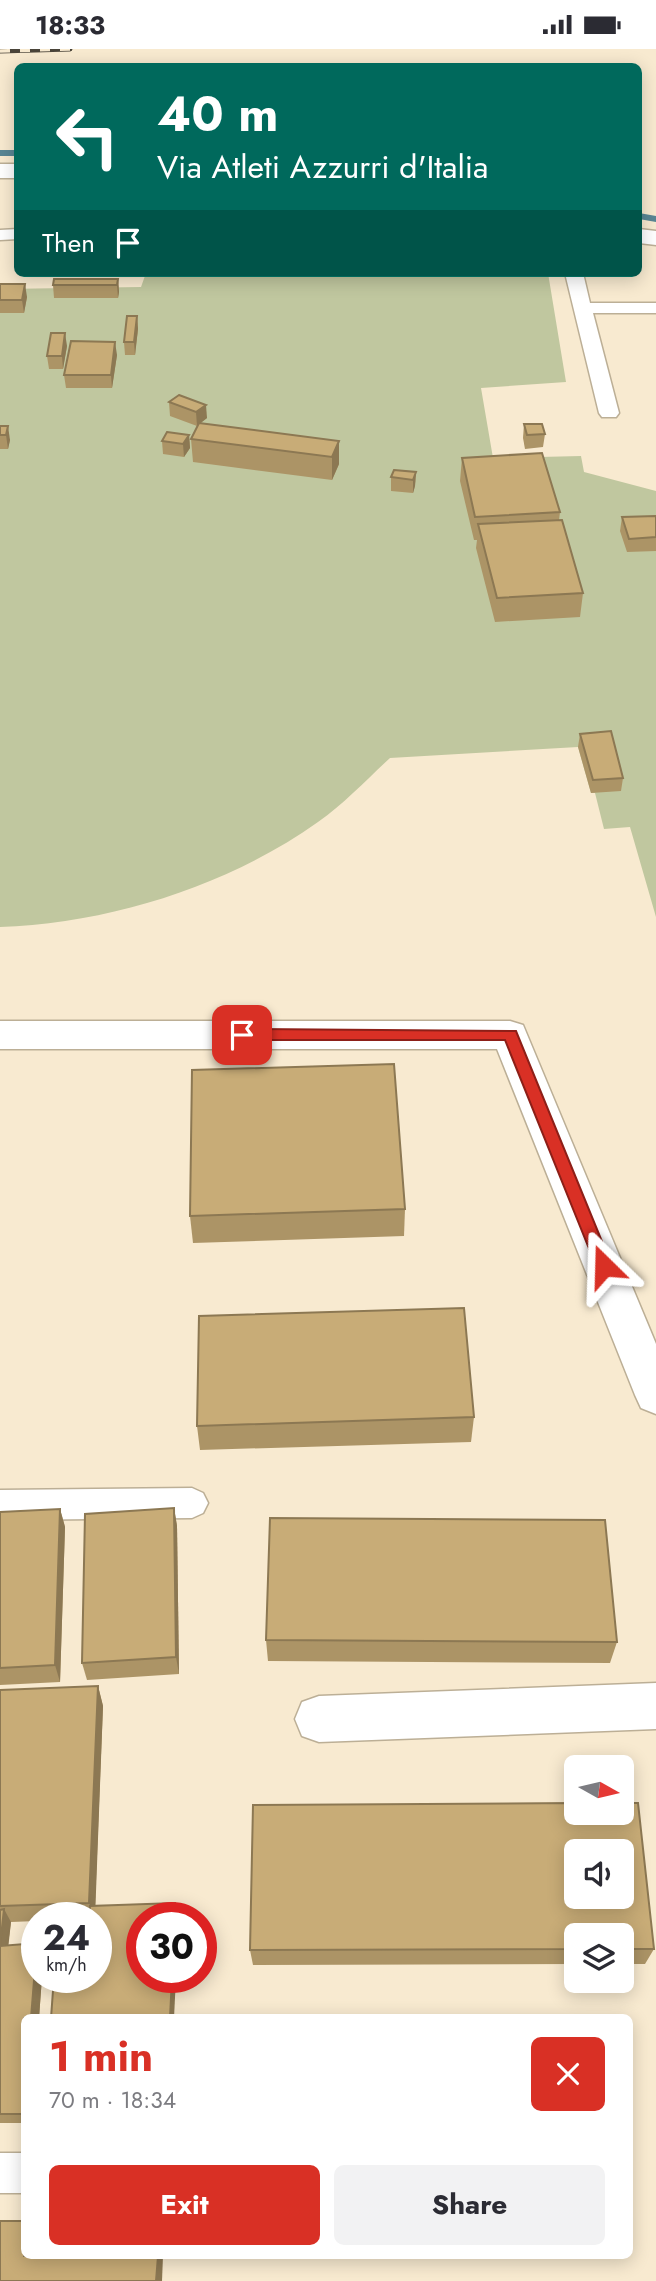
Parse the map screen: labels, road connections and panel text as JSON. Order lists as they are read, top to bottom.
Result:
{
  "north": "right",
  "page": {
    "status": "18:33",
    "turn": ["40 m", "Via Atleti Azzurri d'Italia"],
    "then": "Then",
    "speed": "24 km/h",
    "limit": "30",
    "heading": ["1 min", "70 m · 18:34"],
    "buttons": ["Exit", "Share"]
  }
}
